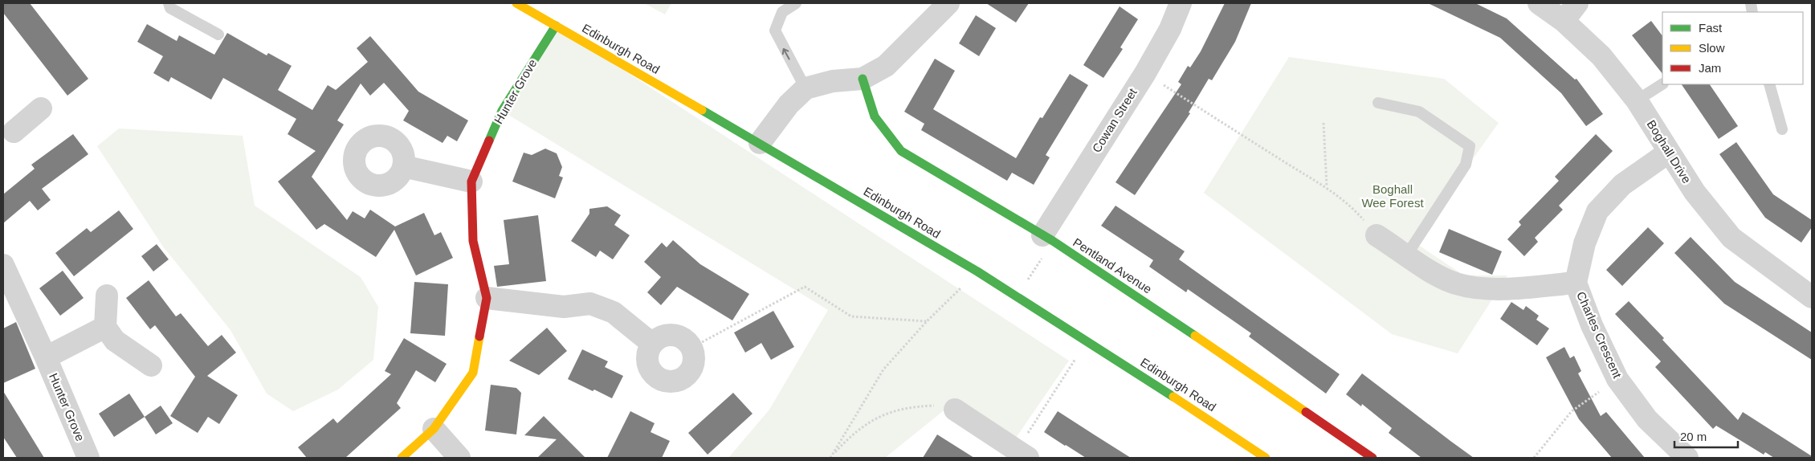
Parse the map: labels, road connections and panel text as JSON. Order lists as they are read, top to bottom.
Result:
{
  "streets": {
    "street": [
      "Edinburgh Road",
      "Hunter Grove",
      "Cowan Street",
      "Boghall Drive",
      "Pentland Avenue",
      "Charles Crescent"
    ]
  },
  "crossings": [
    ["Edinburgh Road", "Hunter Grove"],
    ["Cowan Street", "Pentland Avenue"],
    ["Boghall Drive", "Charles Crescent"]
  ],
  "parks": ["Boghall Wee Forest"],
  "legend": ["Fast", "Slow", "Jam"],
  "scale_bar": "20 m"
}
